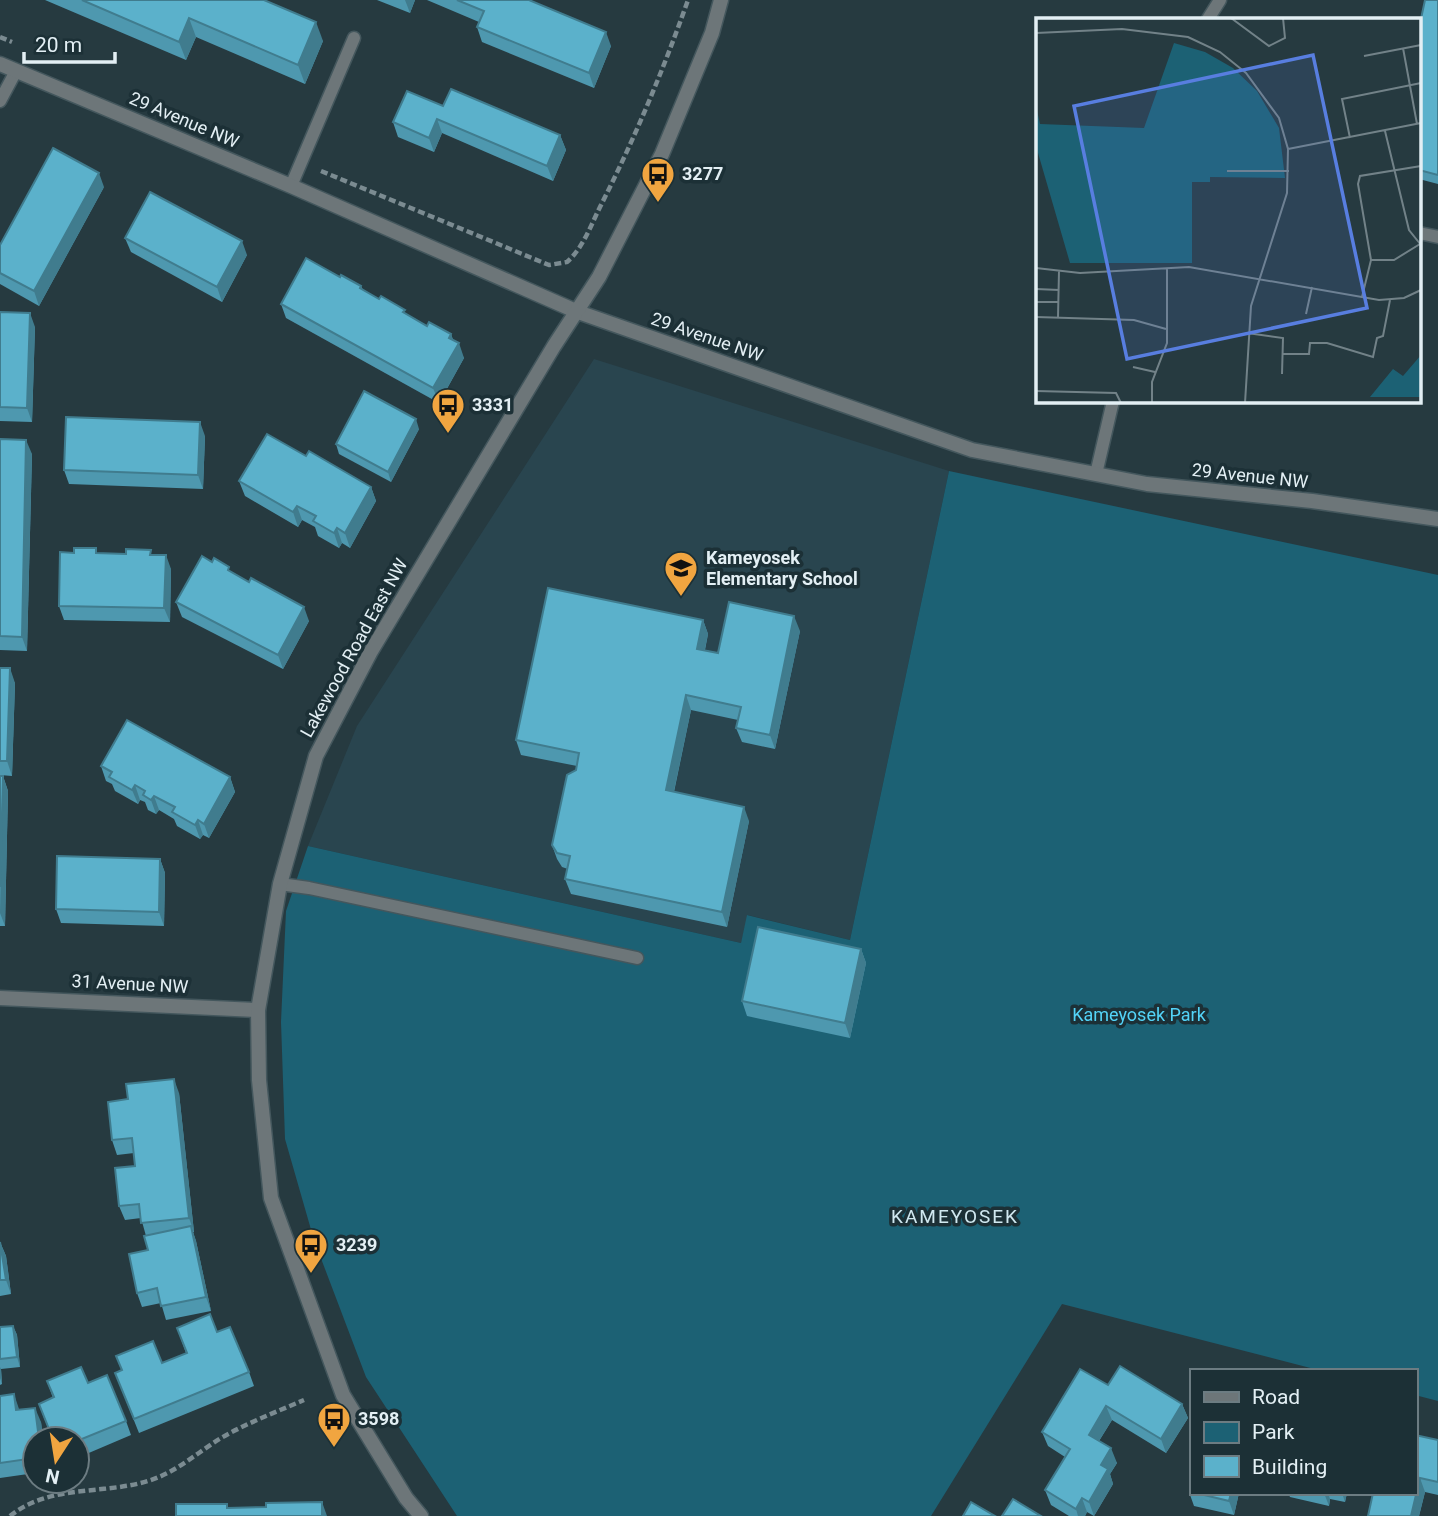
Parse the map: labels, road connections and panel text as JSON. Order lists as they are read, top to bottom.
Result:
{
  "streets": {
    "street": ["29 Avenue NW", "Lakewood Road East NW", "31 Avenue NW"]
  },
  "crossings": [
    ["29 Avenue NW", "Lakewood Road East NW"],
    ["Lakewood Road East NW", "31 Avenue NW"]
  ],
  "districts": ["KAMEYOSEK"],
  "parks": ["Kameyosek Park"],
  "places": {
    "bus stop": [
      "3277",
      "3331",
      "3239",
      "3598"
    ],
    "school or university": ["Kameyosek Elementary School"]
  },
  "legend": ["Road", "Park", "Building"],
  "scale_bar": "20 m",
  "north": "bottom"
}
